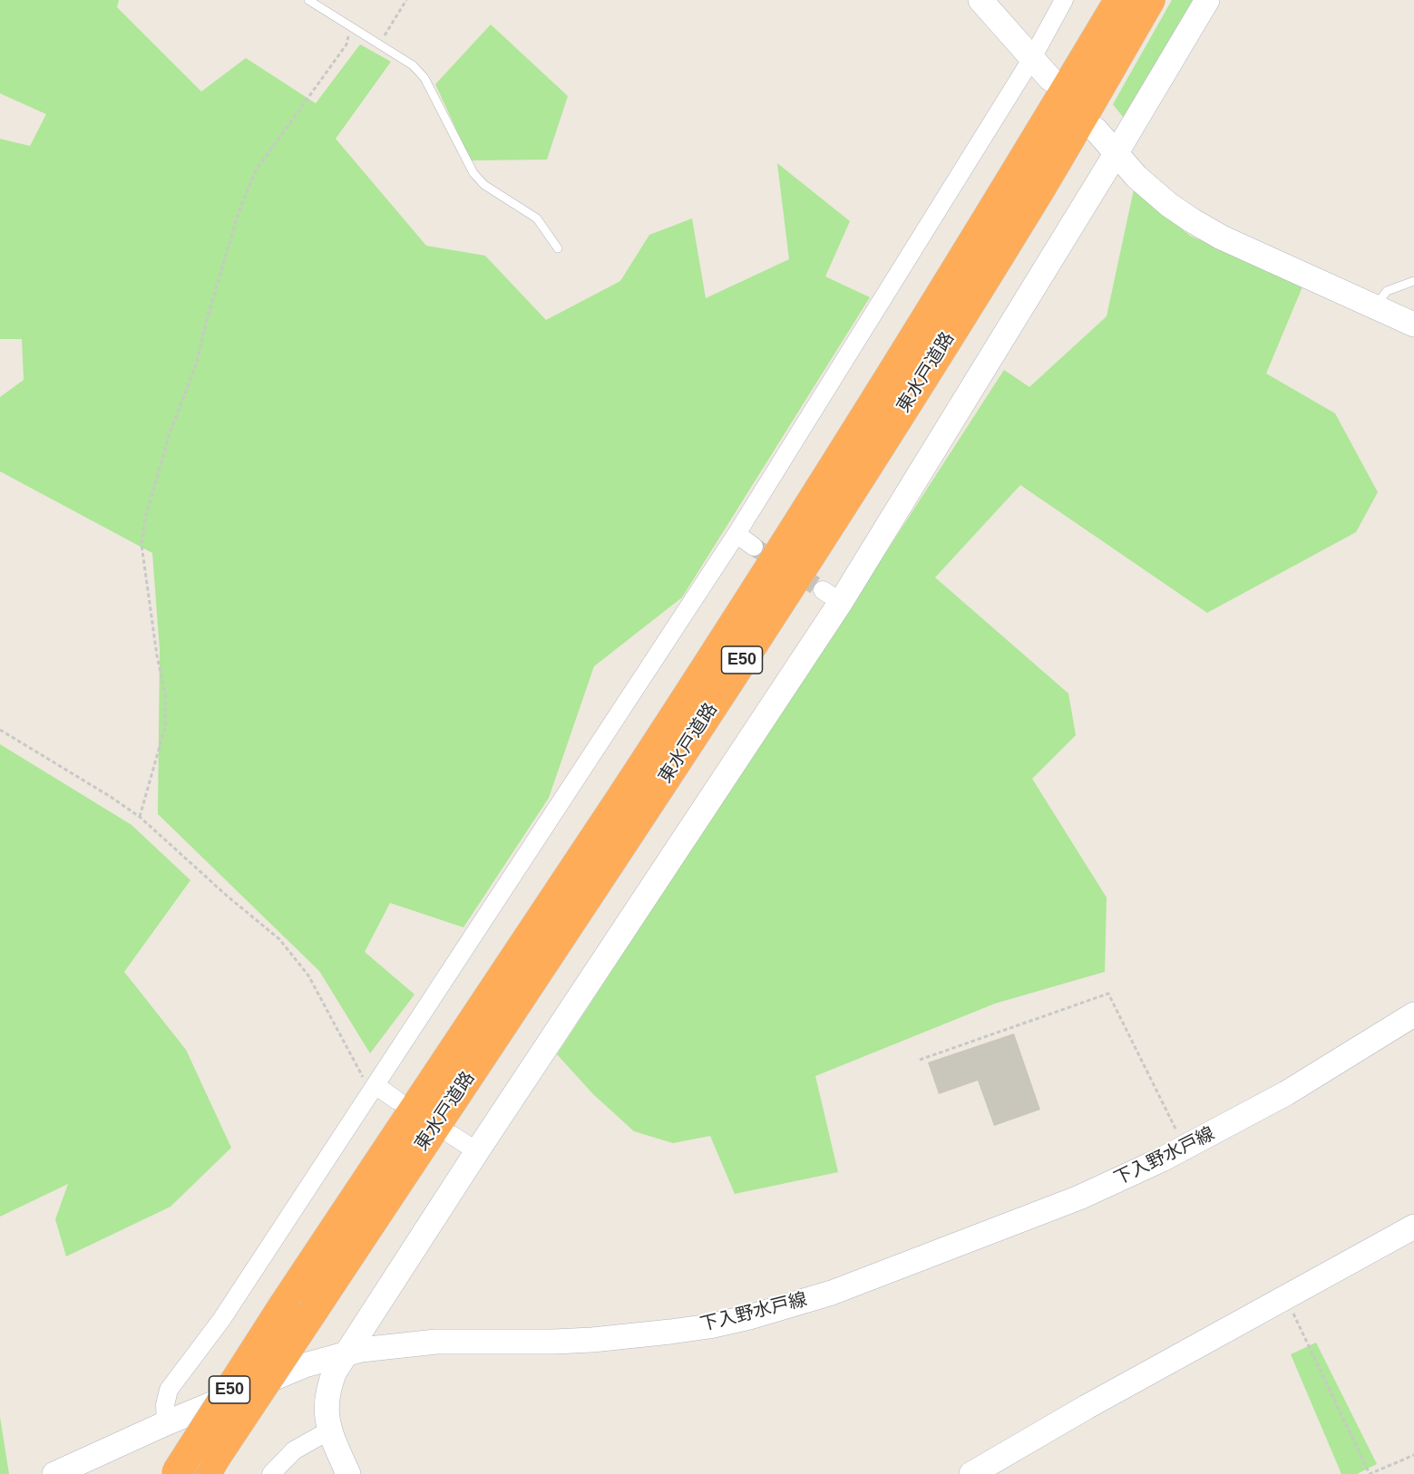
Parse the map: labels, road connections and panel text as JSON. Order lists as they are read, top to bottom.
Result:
{
  "streets": {
    "highway": ["東水戸道路", "E50"],
    "street": ["下入野水戸線"]
  }
}
